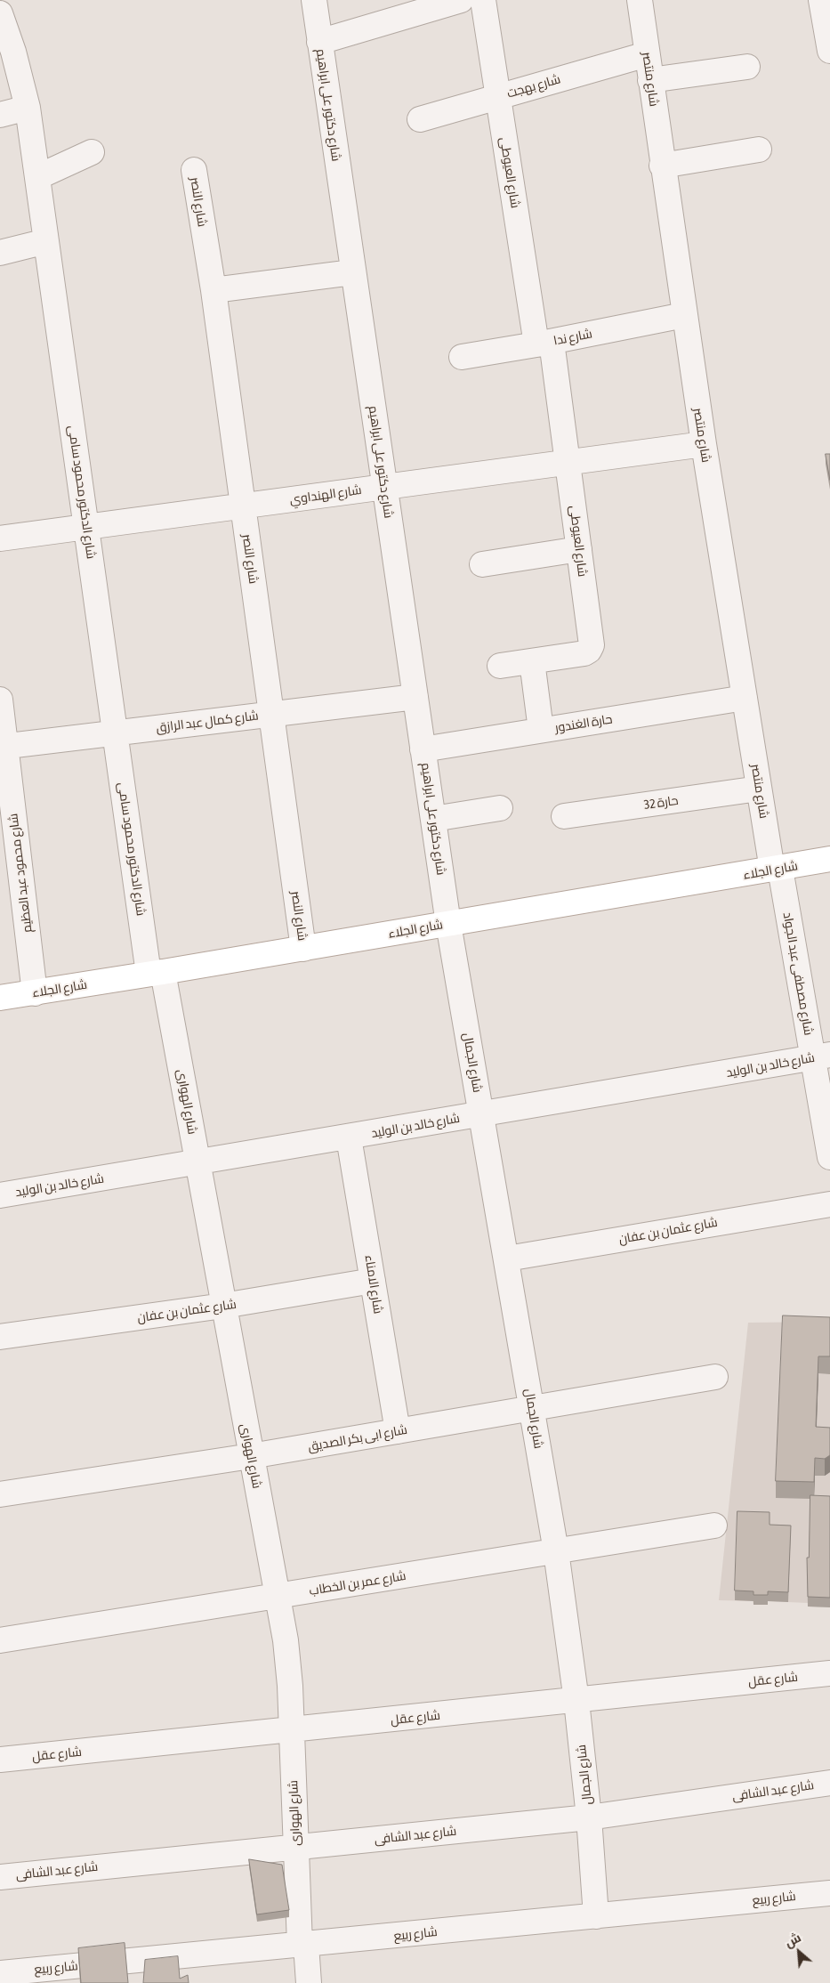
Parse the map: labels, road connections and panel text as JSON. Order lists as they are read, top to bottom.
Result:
{
  "streets": {
    "main road": ["شارع الجلاء"],
    "street": [
      "شارع منتصر",
      "شارع بهجت",
      "شارع دكتور على ابراهيم",
      "شارع العيوطى",
      "شارع النصر",
      "شارع ندا",
      "شارع الدكتور محمود سامى",
      "شارع الهنداوي",
      "شارع كمال عبد الرازق",
      "حارة الغندور",
      "حارة 32",
      "شارع محمود عبد العظيم",
      "شارع مصطفى عبد الجواد",
      "شارع الجمال",
      "شارع خالد بن الوليد",
      "شارع الهوارى",
      "شارع عثمان بن عفان",
      "شارع الامناء",
      "شارع ابى بكر الصديق",
      "شارع عمر بن الخطاب",
      "شارع عقل",
      "شارع عبد الشافى",
      "شارع ربيع"
    ]
  },
  "crossings": [
    ["شارع منتصر", "شارع بهجت"],
    ["شارع منتصر", "شارع ندا"],
    ["شارع منتصر", "شارع الهنداوي"],
    ["شارع منتصر", "حارة الغندور"],
    ["شارع منتصر", "حارة 32"],
    ["شارع منتصر", "شارع الجلاء"],
    ["شارع منتصر", "شارع مصطفى عبد الجواد"],
    ["شارع بهجت", "شارع العيوطى"],
    ["شارع دكتور على ابراهيم", "شارع الهنداوي"],
    ["شارع دكتور على ابراهيم", "شارع كمال عبد الرازق"],
    ["شارع دكتور على ابراهيم", "حارة الغندور"],
    ["شارع دكتور على ابراهيم", "شارع الجلاء"],
    ["شارع دكتور على ابراهيم", "شارع الجمال"],
    ["شارع العيوطى", "شارع ندا"],
    ["شارع العيوطى", "شارع الهنداوي"],
    ["شارع النصر", "شارع الهنداوي"],
    ["شارع النصر", "شارع كمال عبد الرازق"],
    ["شارع النصر", "شارع الجلاء"],
    ["شارع الدكتور محمود سامى", "شارع الهنداوي"],
    ["شارع الدكتور محمود سامى", "شارع كمال عبد الرازق"],
    ["شارع الدكتور محمود سامى", "شارع الجلاء"],
    ["شارع الدكتور محمود سامى", "شارع الهوارى"],
    ["شارع كمال عبد الرازق", "شارع محمود عبد العظيم"],
    ["شارع الجلاء", "شارع محمود عبد العظيم"],
    ["شارع الجلاء", "شارع مصطفى عبد الجواد"],
    ["شارع الجلاء", "شارع الجمال"],
    ["شارع الجلاء", "شارع الهوارى"],
    ["شارع مصطفى عبد الجواد", "شارع خالد بن الوليد"],
    ["شارع الجمال", "شارع خالد بن الوليد"],
    ["شارع الجمال", "شارع عثمان بن عفان"],
    ["شارع الجمال", "شارع ابى بكر الصديق"],
    ["شارع الجمال", "شارع عمر بن الخطاب"],
    ["شارع الجمال", "شارع عقل"],
    ["شارع الجمال", "شارع عبد الشافى"],
    ["شارع الجمال", "شارع ربيع"],
    ["شارع خالد بن الوليد", "شارع الهوارى"],
    ["شارع خالد بن الوليد", "شارع الامناء"],
    ["شارع الهوارى", "شارع عثمان بن عفان"],
    ["شارع الهوارى", "شارع ابى بكر الصديق"],
    ["شارع الهوارى", "شارع عمر بن الخطاب"],
    ["شارع الهوارى", "شارع عقل"],
    ["شارع الهوارى", "شارع عبد الشافى"],
    ["شارع الهوارى", "شارع ربيع"],
    ["شارع عثمان بن عفان", "شارع الامناء"],
    ["شارع الامناء", "شارع ابى بكر الصديق"]
  ],
  "north": "top left"
}
